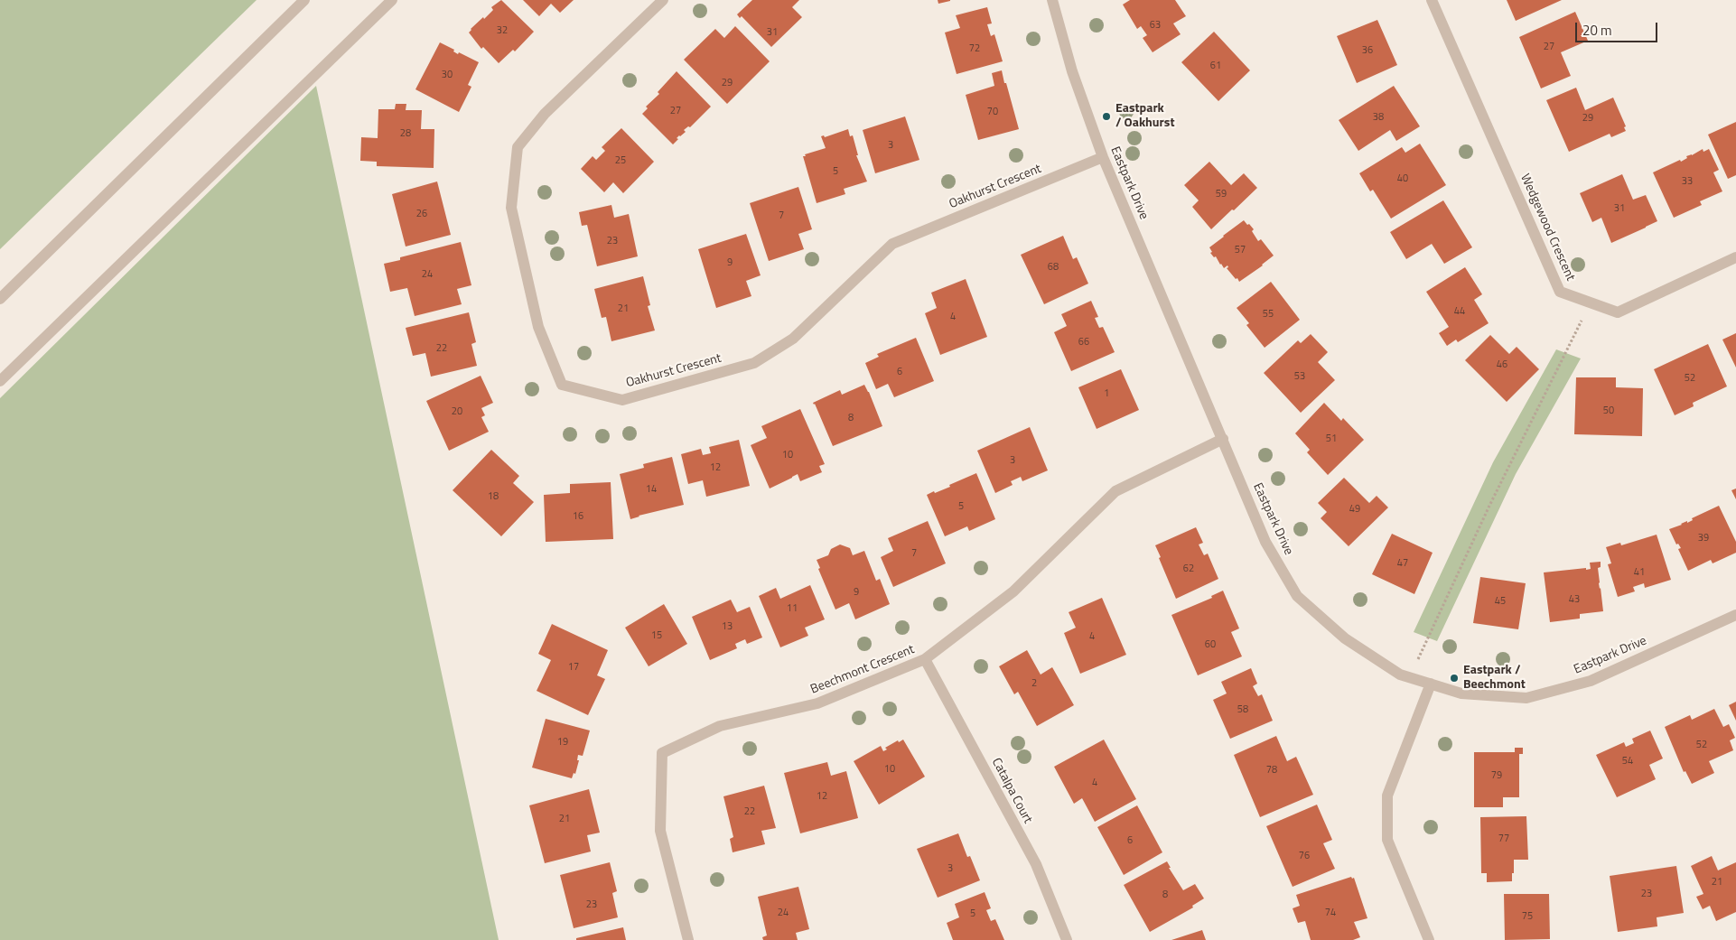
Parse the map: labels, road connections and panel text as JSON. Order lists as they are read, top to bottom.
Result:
{
  "streets": {
    "street": [
      "Eastpark Drive",
      "Oakhurst Crescent",
      "Wedgewood Crescent",
      "Beechmont Crescent",
      "Catalpa Court"
    ]
  },
  "crossings": [
    ["Eastpark Drive", "Oakhurst Crescent"],
    ["Eastpark Drive", "Beechmont Crescent"],
    ["Beechmont Crescent", "Catalpa Court"]
  ],
  "places": ["Eastpark / Oakhurst", "Eastpark / Beechmont"],
  "house_numbers": [
    "63",
    "32",
    "31",
    "27",
    "72",
    "36",
    "61",
    "30",
    "29",
    "27",
    "70",
    "38",
    "29",
    "28",
    "3",
    "25",
    "5",
    "40",
    "33",
    "59",
    "31",
    "26",
    "7",
    "23",
    "57",
    "9",
    "68",
    "24",
    "21",
    "44",
    "55",
    "4",
    "66",
    "22",
    "46",
    "6",
    "53",
    "52",
    "1",
    "50",
    "20",
    "8",
    "51",
    "10",
    "3",
    "12",
    "14",
    "18",
    "5",
    "49",
    "16",
    "39",
    "7",
    "47",
    "62",
    "41",
    "9",
    "43",
    "45",
    "11",
    "13",
    "15",
    "4",
    "60",
    "17",
    "2",
    "58",
    "19",
    "52",
    "54",
    "10",
    "78",
    "79",
    "4",
    "12",
    "22",
    "21",
    "77",
    "6",
    "76",
    "3",
    "21",
    "23",
    "8",
    "23",
    "24",
    "74",
    "5",
    "75"
  ],
  "scale_bar": "20 m"
}
